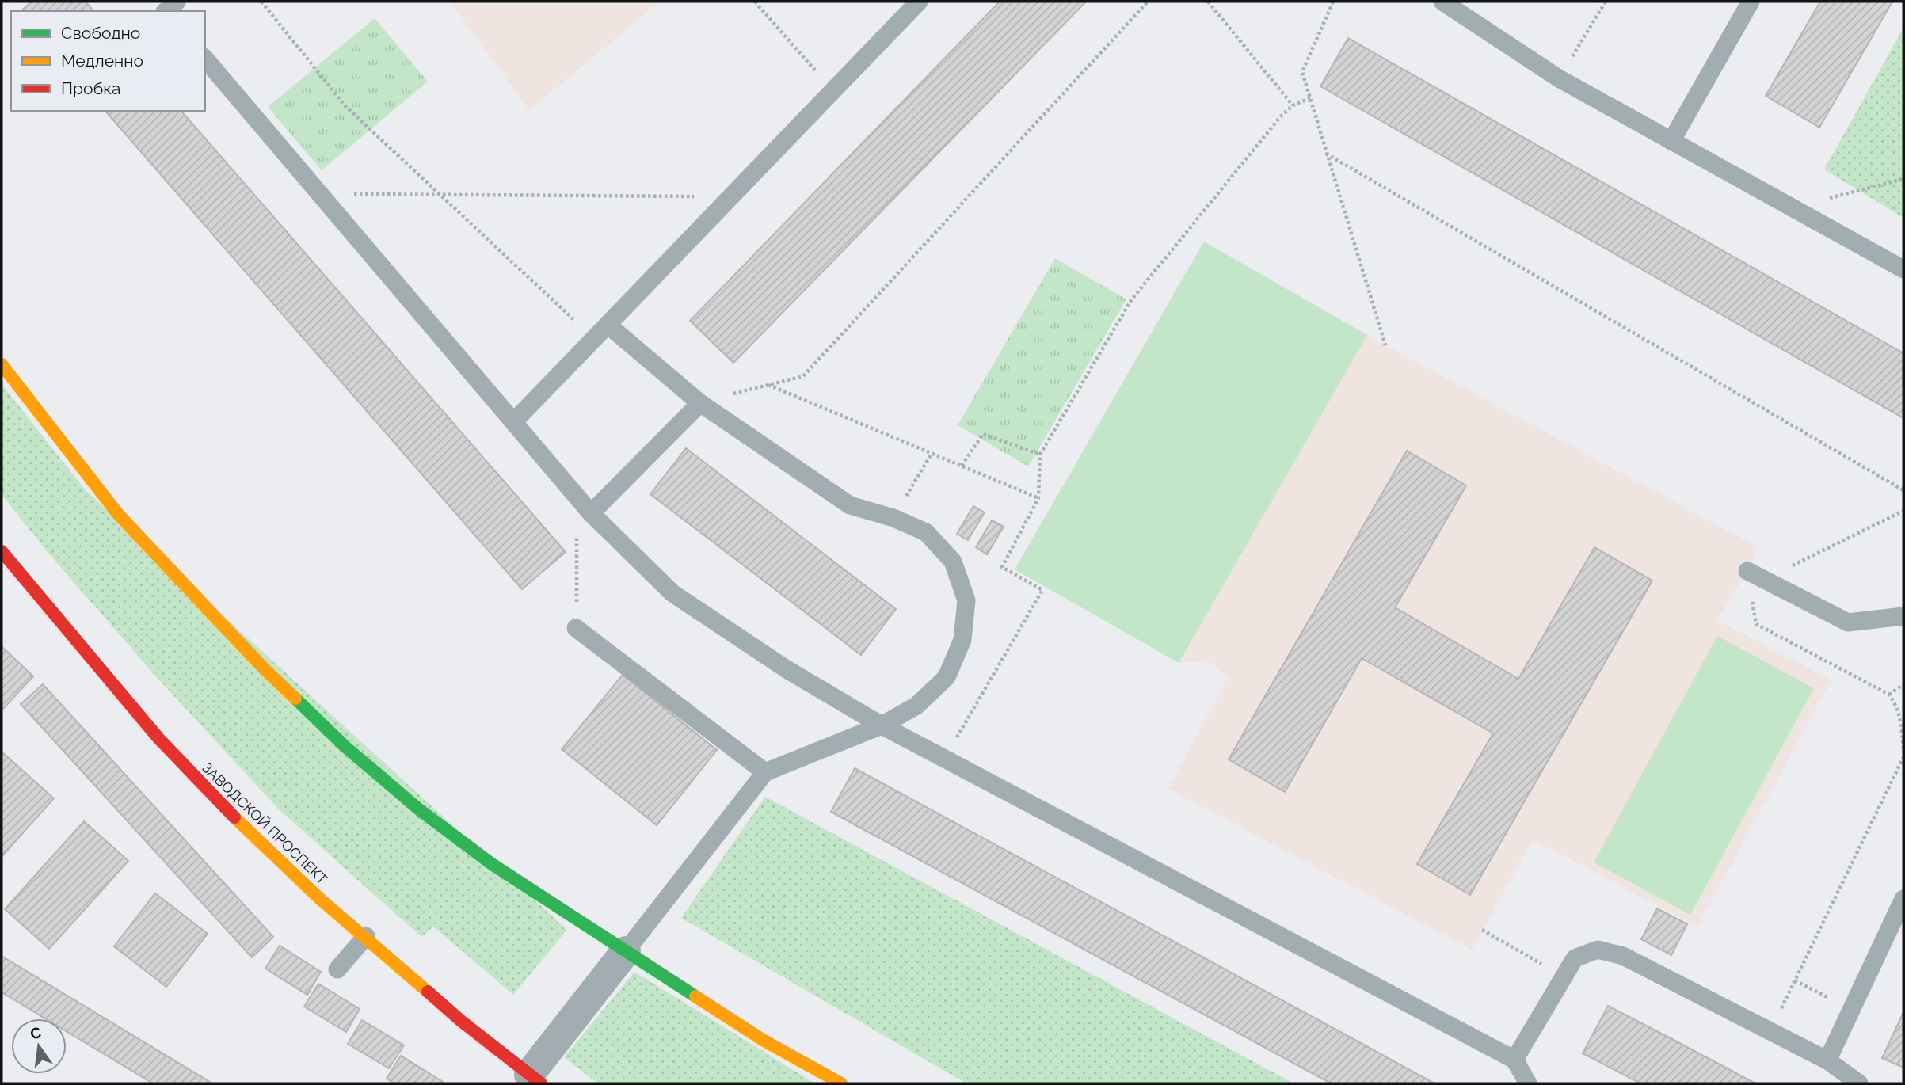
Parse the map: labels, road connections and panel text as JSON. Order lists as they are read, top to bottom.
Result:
{
  "streets": {
    "street": ["ЗАВОДСКОЙ ПРОСПЕКТ"]
  },
  "legend": ["Свободно", "Медленно", "Пробка"],
  "north": "top"
}
